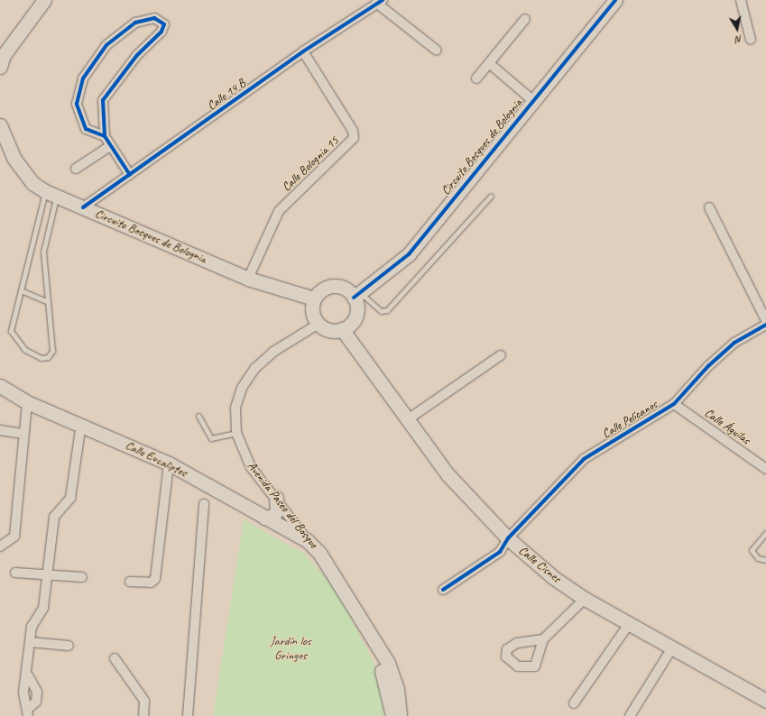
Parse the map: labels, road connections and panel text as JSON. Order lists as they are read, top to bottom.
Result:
{
  "streets": {
    "main road": [
      "Circuito Bosques de Bolognia",
      "Calle Eucaliptos",
      "Avenida Paseo del Bosque",
      "Calle Cisnes"
    ],
    "street": [
      "Calle 14 B",
      "Calle Bolognia 15",
      "Calle Pelícanos",
      "Calle Águilas"
    ]
  },
  "crossings": [
    ["Calle 14 B", "Circuito Bosques de Bolognia"],
    ["Calle 14 B", "Calle Bolognia 15"],
    ["Circuito Bosques de Bolognia", "Calle Bolognia 15"],
    ["Circuito Bosques de Bolognia", "Avenida Paseo del Bosque"],
    ["Circuito Bosques de Bolognia", "Calle Cisnes"],
    ["Calle Pelícanos", "Calle Águilas"],
    ["Calle Pelícanos", "Calle Cisnes"],
    ["Calle Eucaliptos", "Avenida Paseo del Bosque"],
    ["Avenida Paseo del Bosque", "Calle Cisnes"]
  ],
  "parks": ["Jardín los Gringos"],
  "north": "bottom"
}
